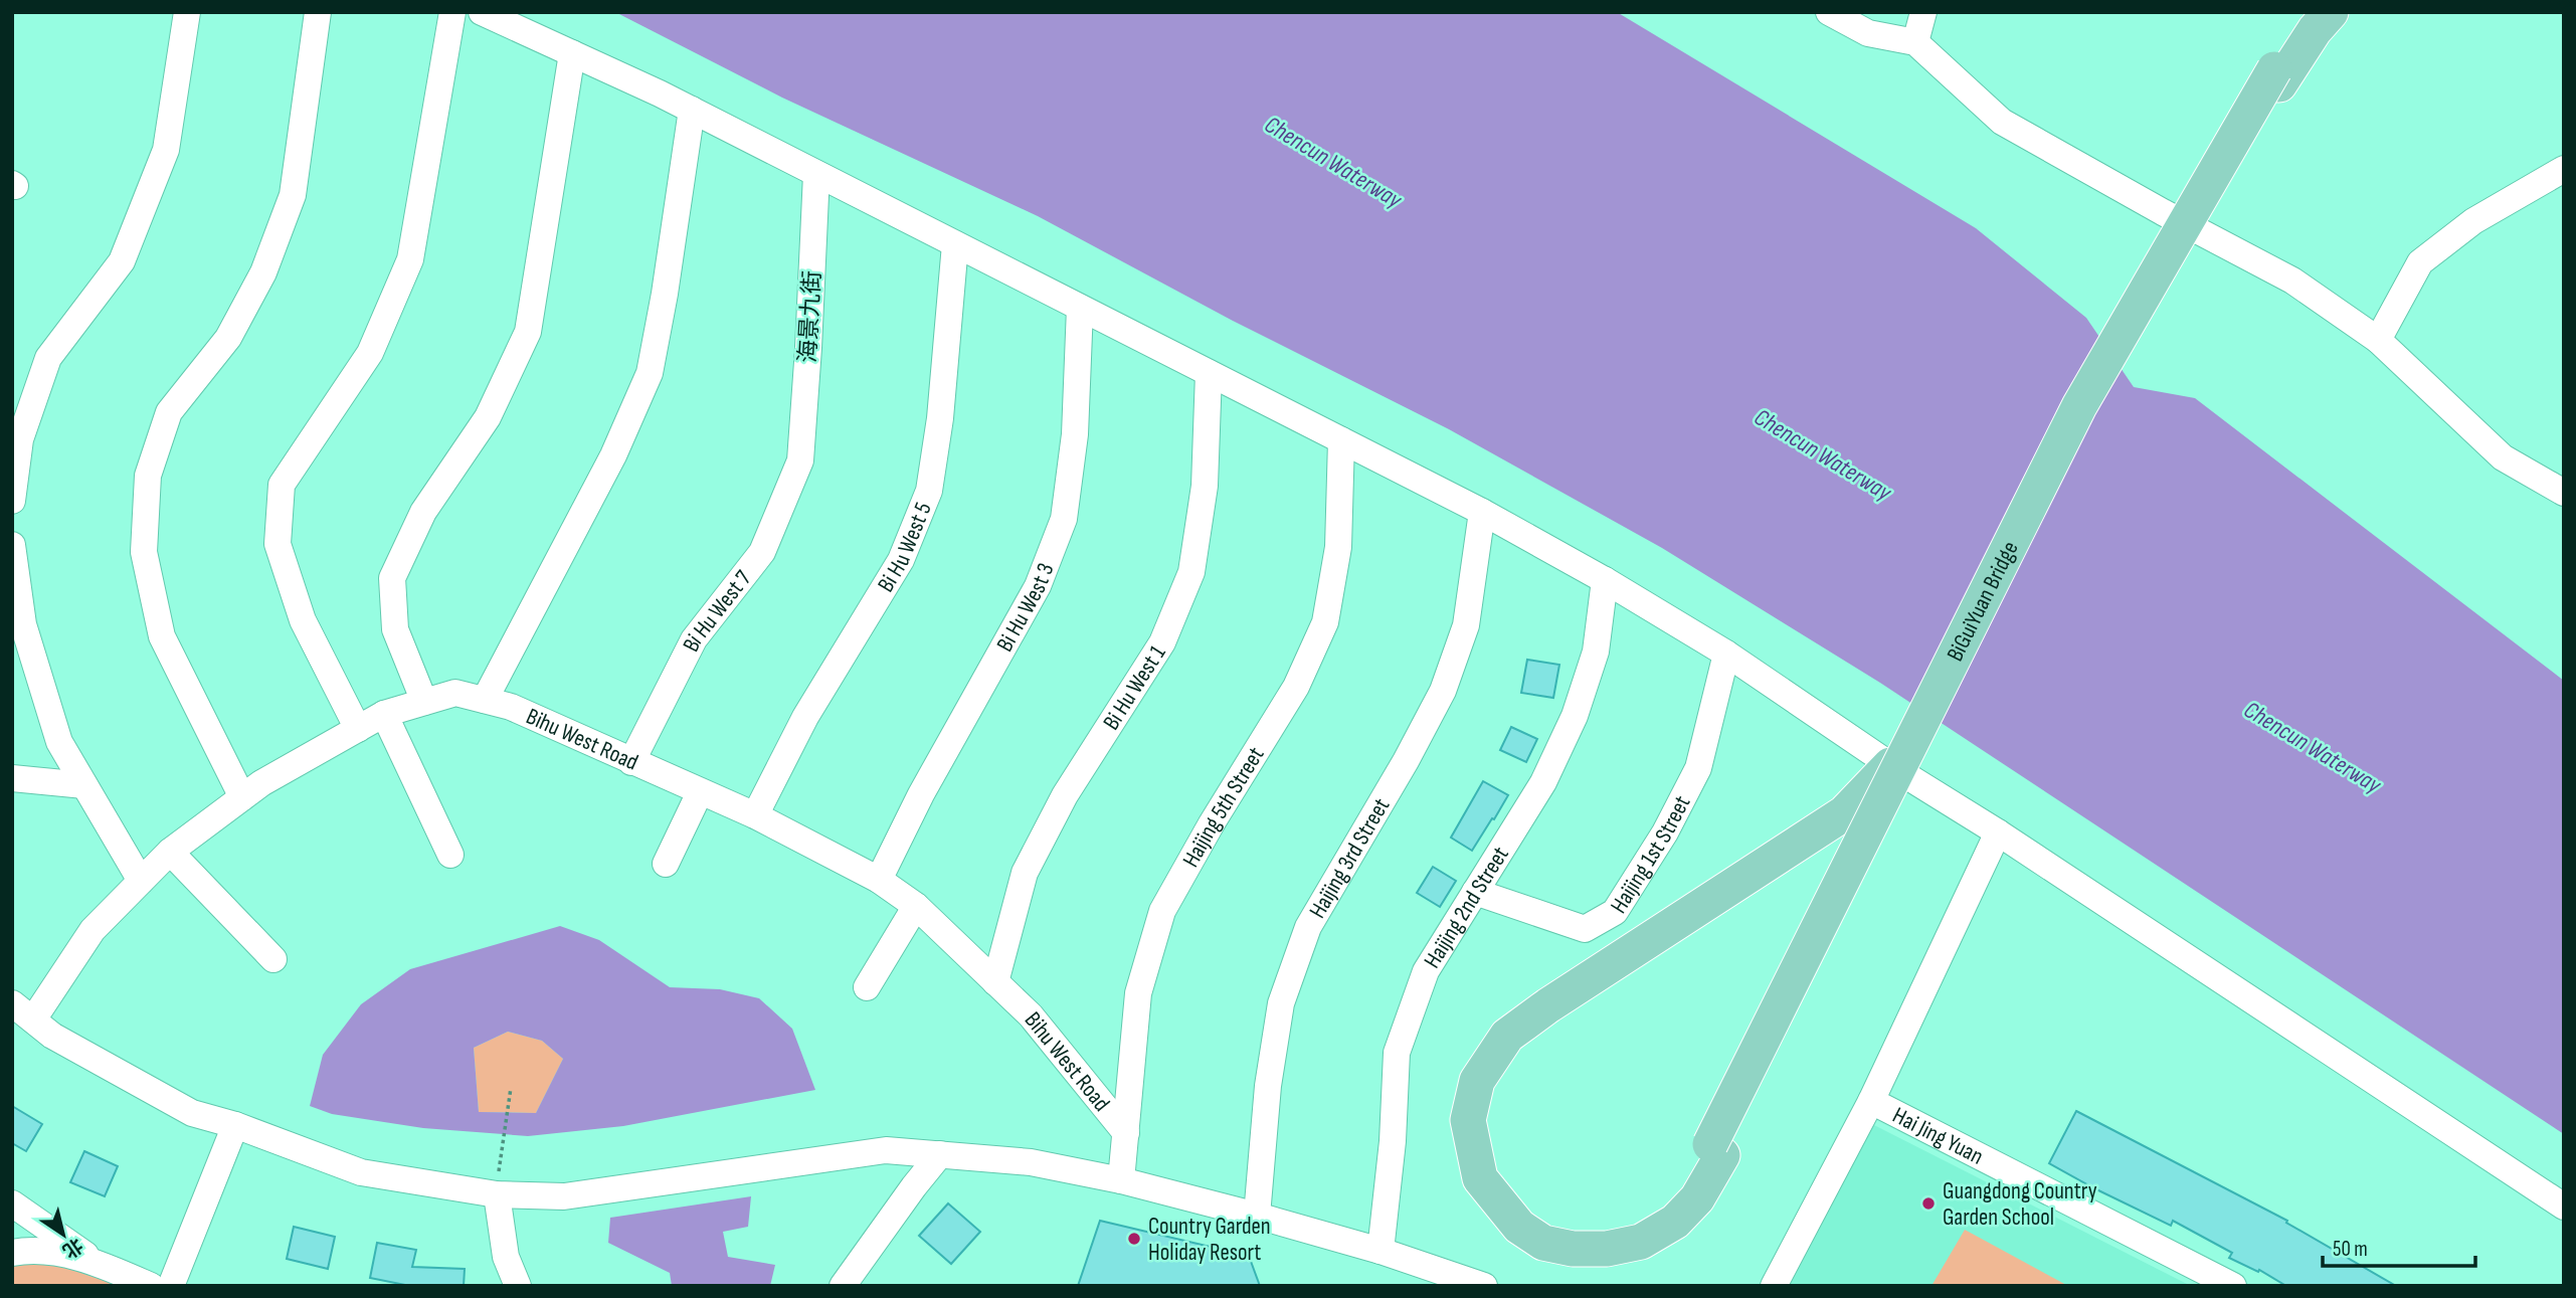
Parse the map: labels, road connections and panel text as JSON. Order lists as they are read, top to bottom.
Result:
{
  "streets": {
    "main road": ["BiGuiYuan Bridge"],
    "street": [
      "海景九街",
      "Bi Hu West 5",
      "Bi Hu West 3",
      "Bi Hu West 7",
      "Bi Hu West 1",
      "Bihu West Road",
      "Haijing 5th Street",
      "Haijing 1st Street",
      "Haijing 3rd Street",
      "Haijing 2nd Street",
      "Hai Jing Yuan"
    ]
  },
  "crossings": [
    ["海景九街", "Bi Hu West 7"],
    ["Bi Hu West 5", "Bihu West Road"],
    ["Bi Hu West 3", "Bihu West Road"],
    ["Bi Hu West 7", "Bihu West Road"],
    ["Bi Hu West 1", "Bihu West Road"],
    ["Bihu West Road", "Haijing 5th Street"],
    ["Haijing 1st Street", "Haijing 2nd Street"]
  ],
  "water": ["Chencun Waterway"],
  "places": ["Guangdong Country Garden School", "Country Garden Holiday Resort"],
  "scale_bar": "50 m",
  "north": "bottom right"
}
